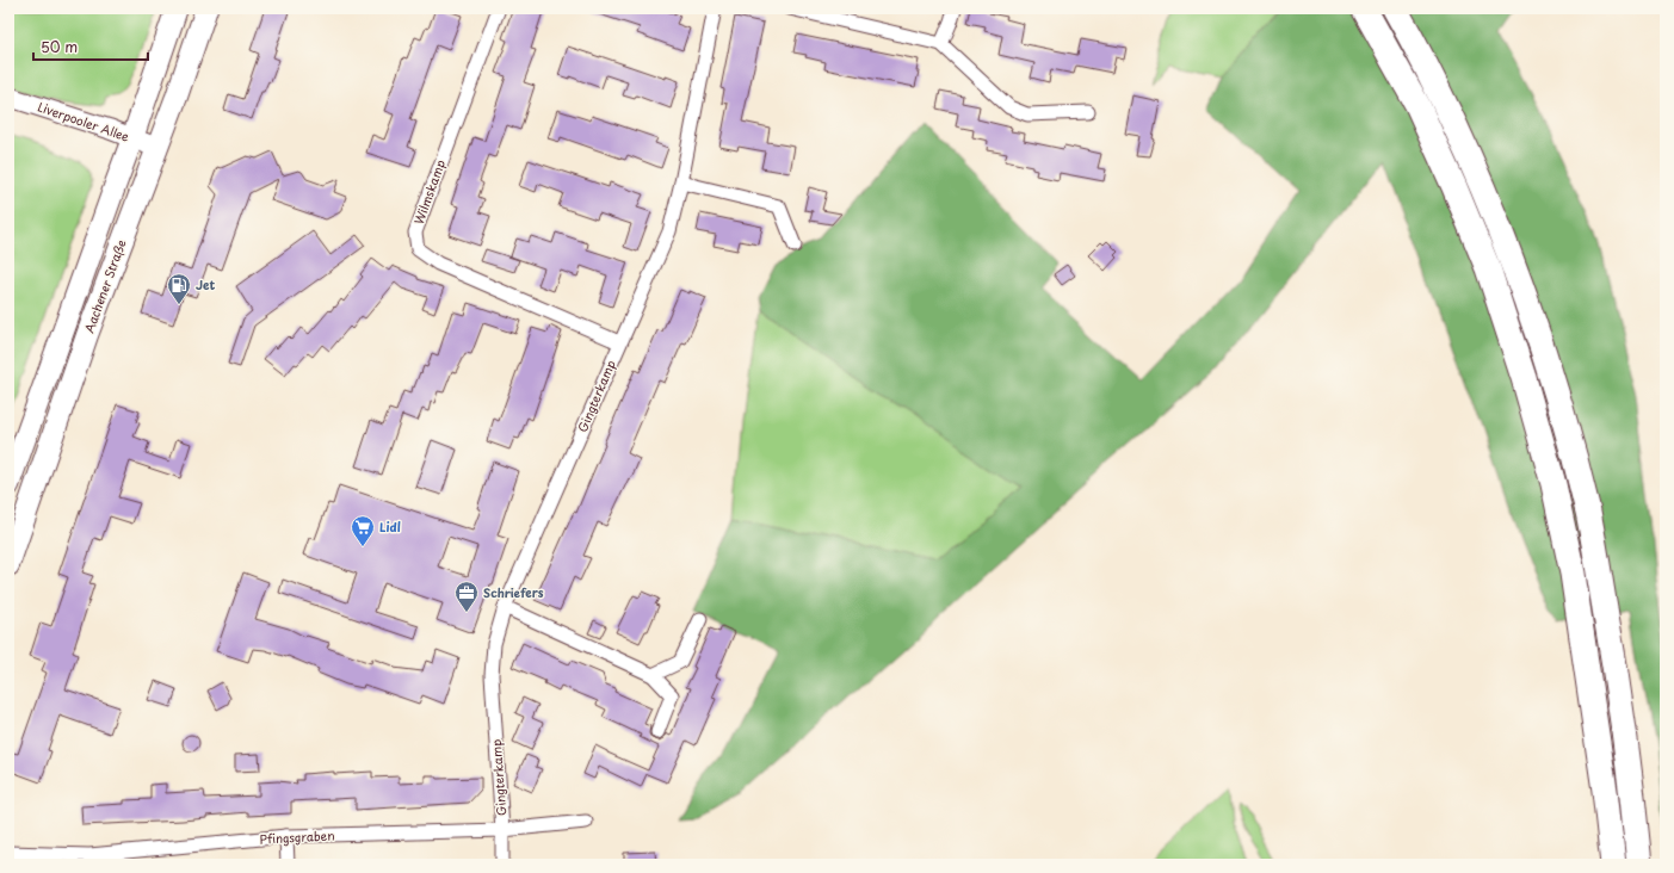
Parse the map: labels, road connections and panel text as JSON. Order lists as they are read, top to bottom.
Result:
{
  "streets": {
    "main road": ["Aachener Straße"],
    "street": [
      "Liverpooler Allee",
      "Wilmskamp",
      "Gingterkamp",
      "Pfingsgraben"
    ]
  },
  "crossings": [
    ["Liverpooler Allee", "Aachener Straße"],
    ["Wilmskamp", "Gingterkamp"],
    ["Gingterkamp", "Pfingsgraben"]
  ],
  "places": {
    "fuel station": ["Jet"],
    "supermarket": ["Lidl"],
    "office": ["Schriefers"]
  },
  "scale_bar": "50 m"
}
